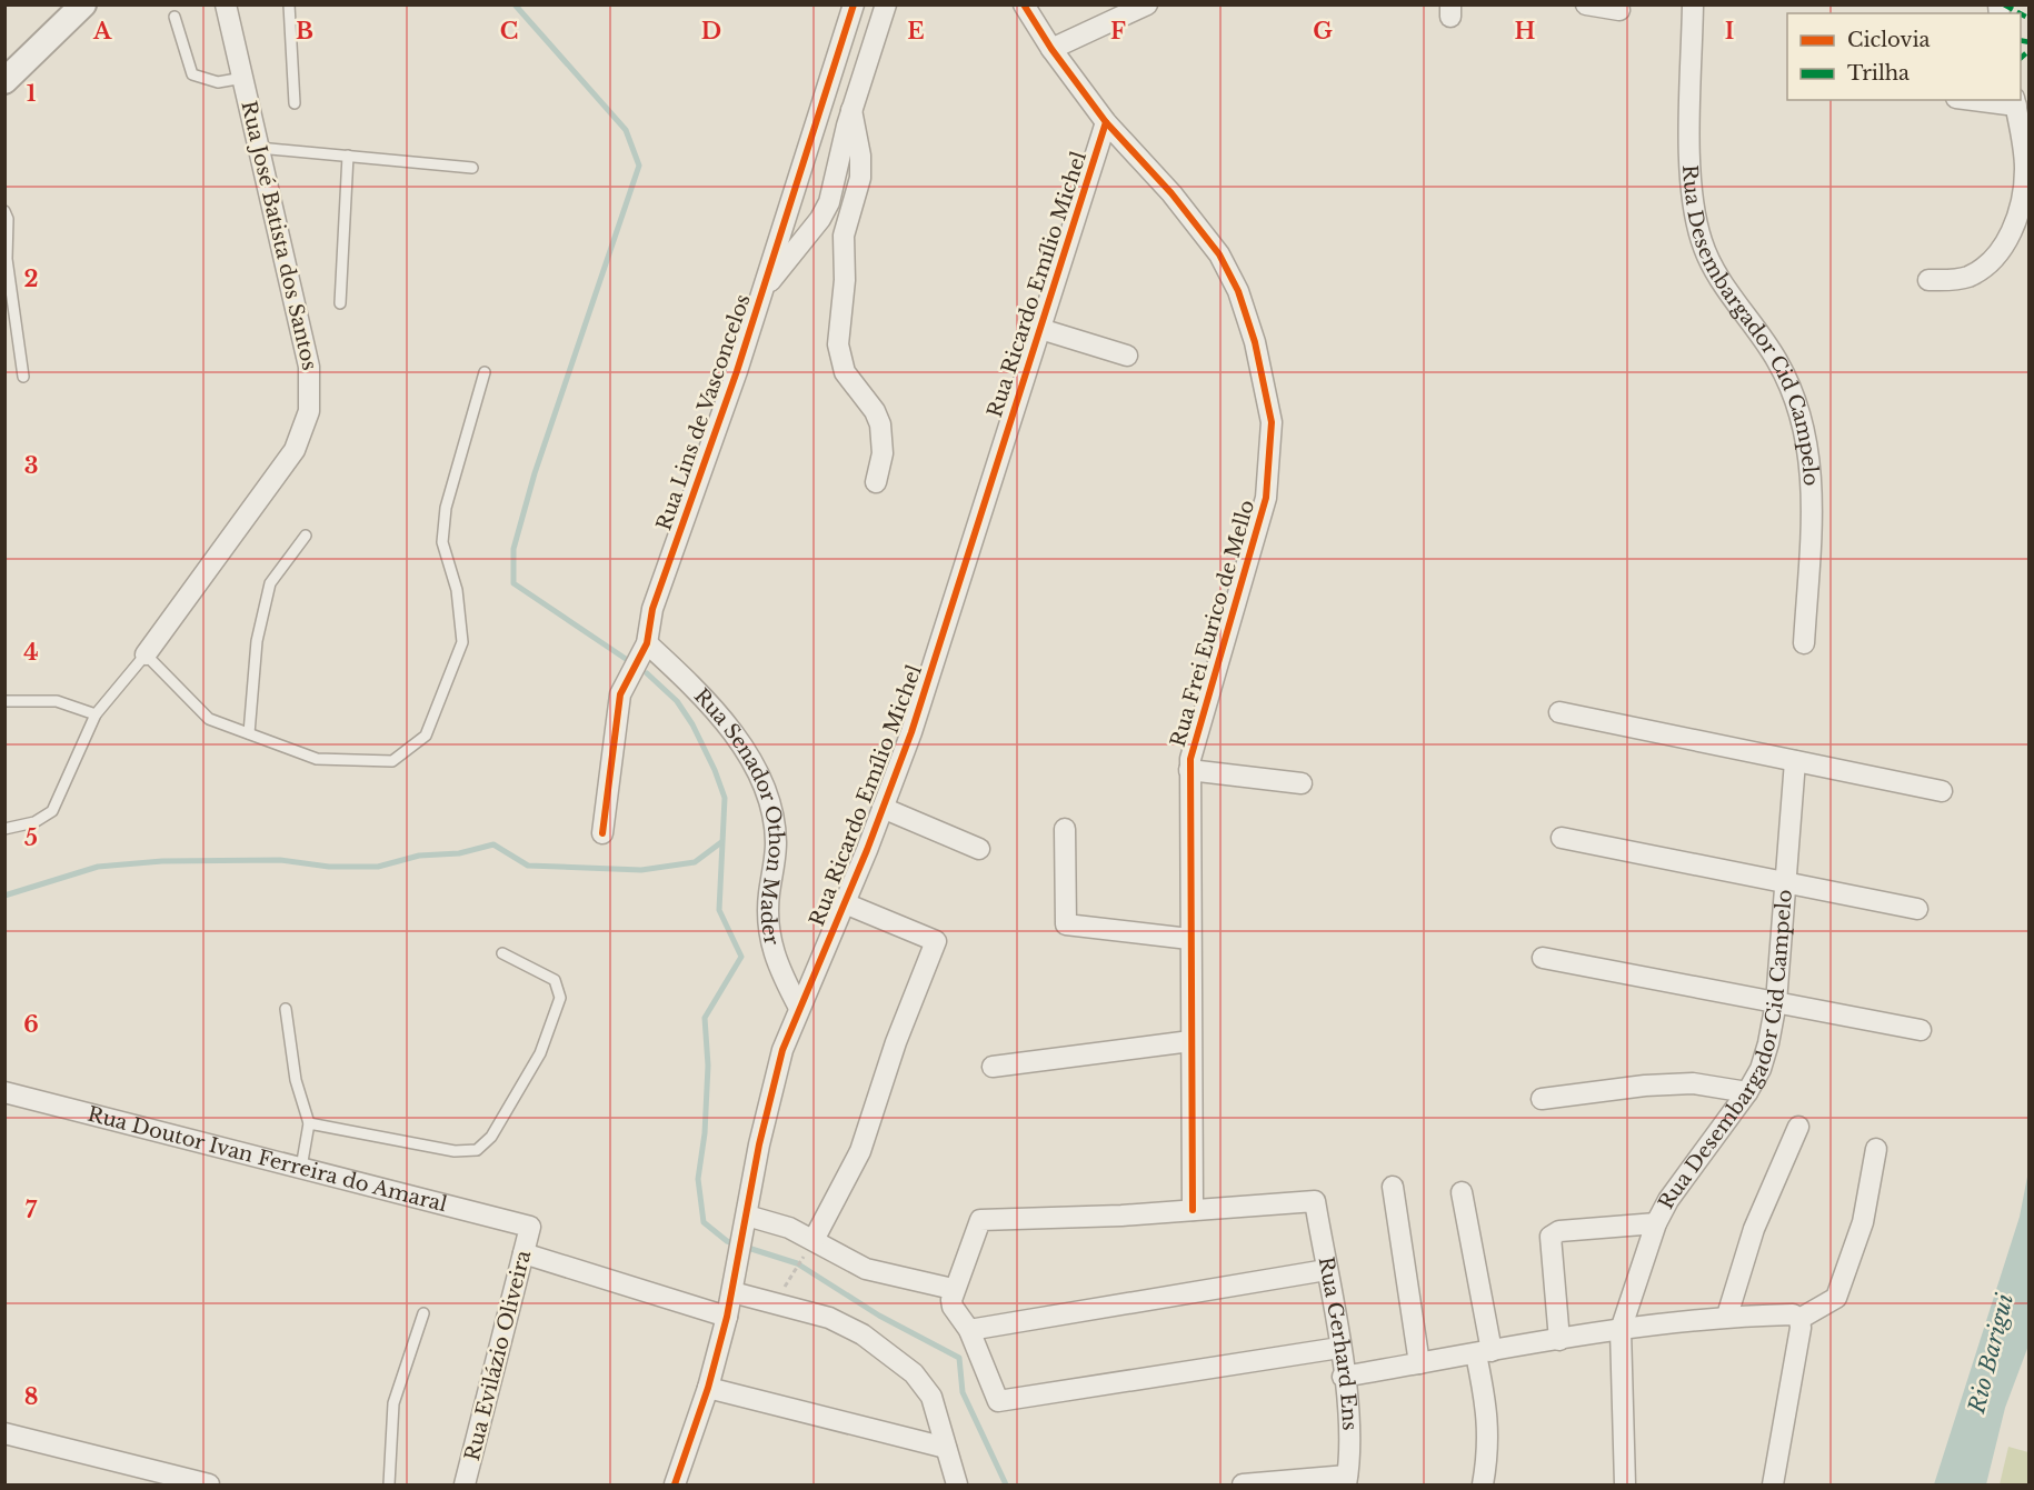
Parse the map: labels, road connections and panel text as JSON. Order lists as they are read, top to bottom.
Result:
{
  "streets": {
    "street": [
      "Rua José Batista dos Santos",
      "Rua Ricardo Emílio Michel",
      "Rua Desembargador Cid Campelo",
      "Rua Lins de Vasconcelos",
      "Rua Frei Eurico de Mello",
      "Rua Senador Othon Mader",
      "Rua Doutor Ivan Ferreira do Amaral",
      "Rua Gerhard Ens",
      "Rua Evilázio Oliveira"
    ]
  },
  "crossings": [
    ["Rua Ricardo Emílio Michel", "Rua Frei Eurico de Mello"],
    ["Rua Ricardo Emílio Michel", "Rua Senador Othon Mader"],
    ["Rua Lins de Vasconcelos", "Rua Senador Othon Mader"],
    ["Rua Frei Eurico de Mello", "Rua Gerhard Ens"],
    ["Rua Doutor Ivan Ferreira do Amaral", "Rua Evilázio Oliveira"]
  ],
  "water": ["Rio Barigui"],
  "legend": ["Ciclovia", "Trilha"],
  "grid": {
    "columns": [
      "A",
      "B",
      "C",
      "D",
      "E",
      "F",
      "G",
      "H",
      "I"
    ],
    "rows": [
      "1",
      "2",
      "3",
      "4",
      "5",
      "6",
      "7",
      "8"
    ]
  }
}
